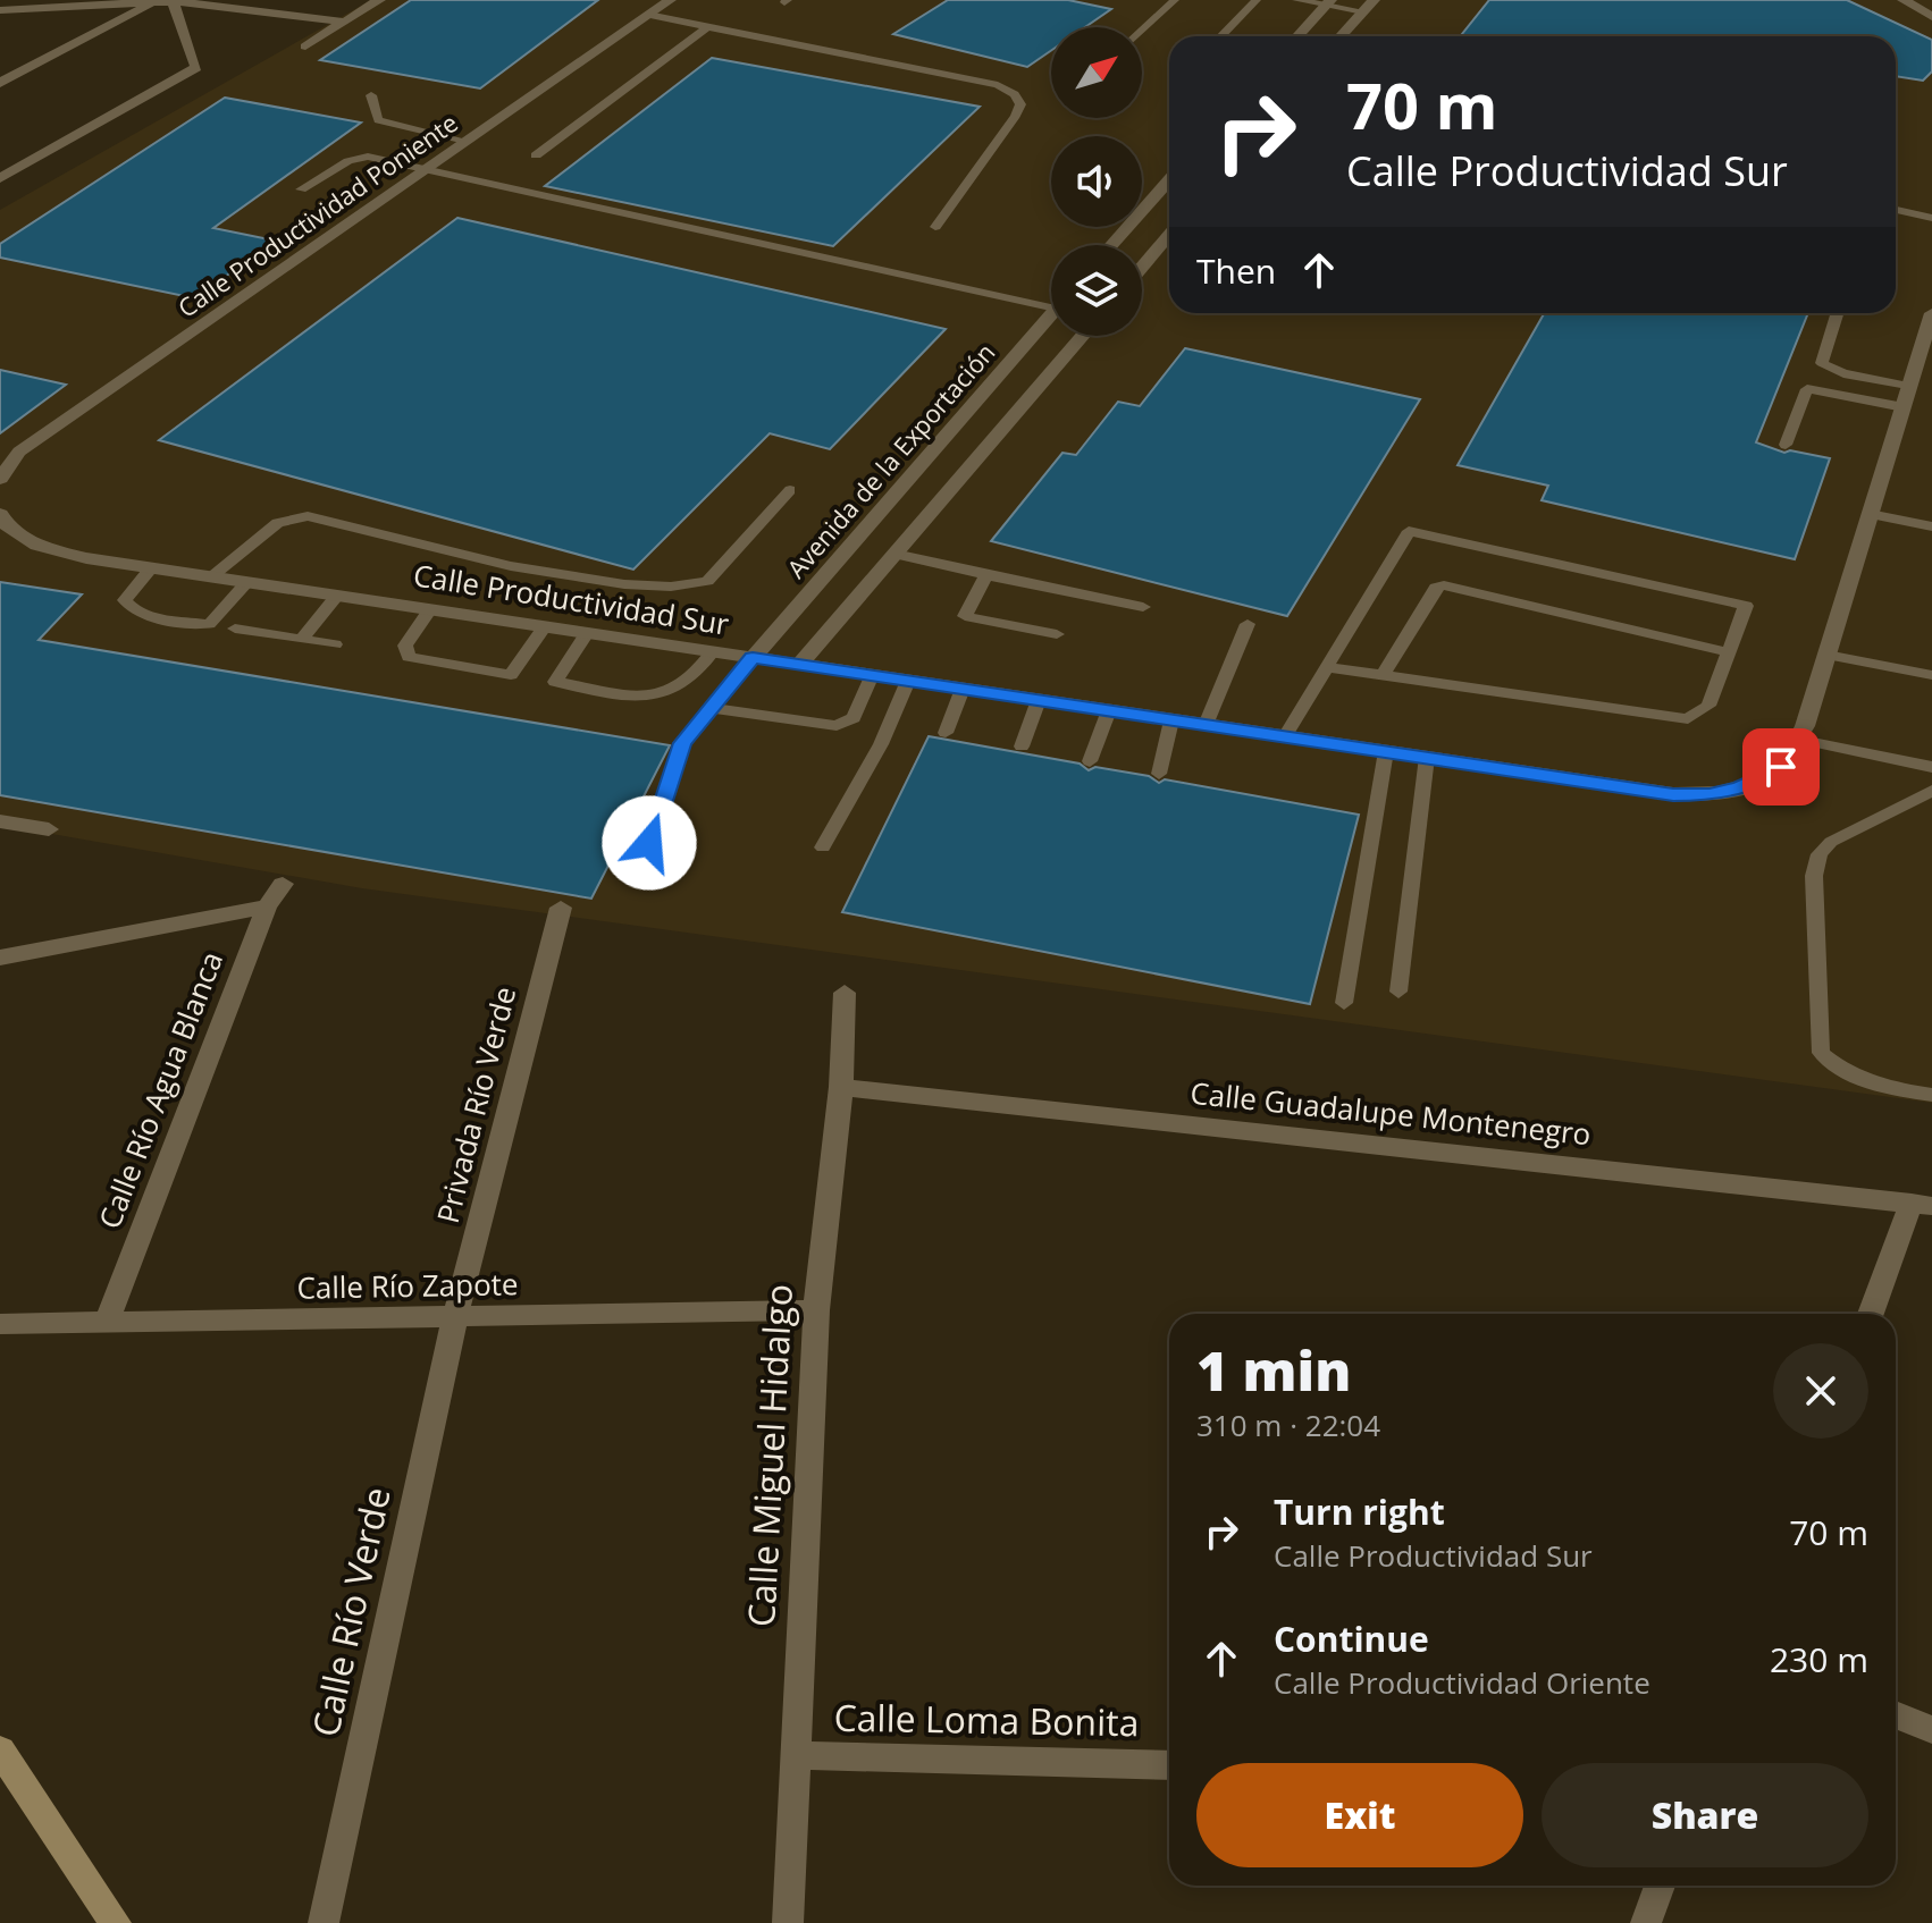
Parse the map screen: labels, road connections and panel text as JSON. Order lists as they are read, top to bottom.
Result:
{
  "streets": {
    "street": [
      "Calle Productividad Poniente",
      "Avenida de la Exportación",
      "Calle Productividad Sur",
      "Calle Río Agua Blanca",
      "Privada Río Verde",
      "Calle Guadalupe Montenegro",
      "Calle Río Zapote",
      "Calle Miguel Hidalgo",
      "Calle Río Verde",
      "Calle Loma Bonita"
    ]
  },
  "crossings": [
    ["Avenida de la Exportación", "Calle Productividad Sur"],
    ["Calle Río Agua Blanca", "Calle Río Zapote"],
    ["Privada Río Verde", "Calle Río Zapote"],
    ["Privada Río Verde", "Calle Río Verde"],
    ["Calle Guadalupe Montenegro", "Calle Miguel Hidalgo"],
    ["Calle Río Zapote", "Calle Miguel Hidalgo"],
    ["Calle Río Zapote", "Calle Río Verde"],
    ["Calle Miguel Hidalgo", "Calle Loma Bonita"]
  ],
  "north": "top right",
  "page": {
    "turn": ["70 m", "Calle Productividad Sur"],
    "then": "Then",
    "heading": ["1 min", "310 m · 22:04"],
    "list": [
      {
        "name": "Turn right",
        "note": "Calle Productividad Sur",
        "value": "70 m"
      },
      {
        "name": "Continue",
        "note": "Calle Productividad Oriente",
        "value": "230 m"
      }
    ],
    "buttons": ["Exit", "Share"]
  }
}
